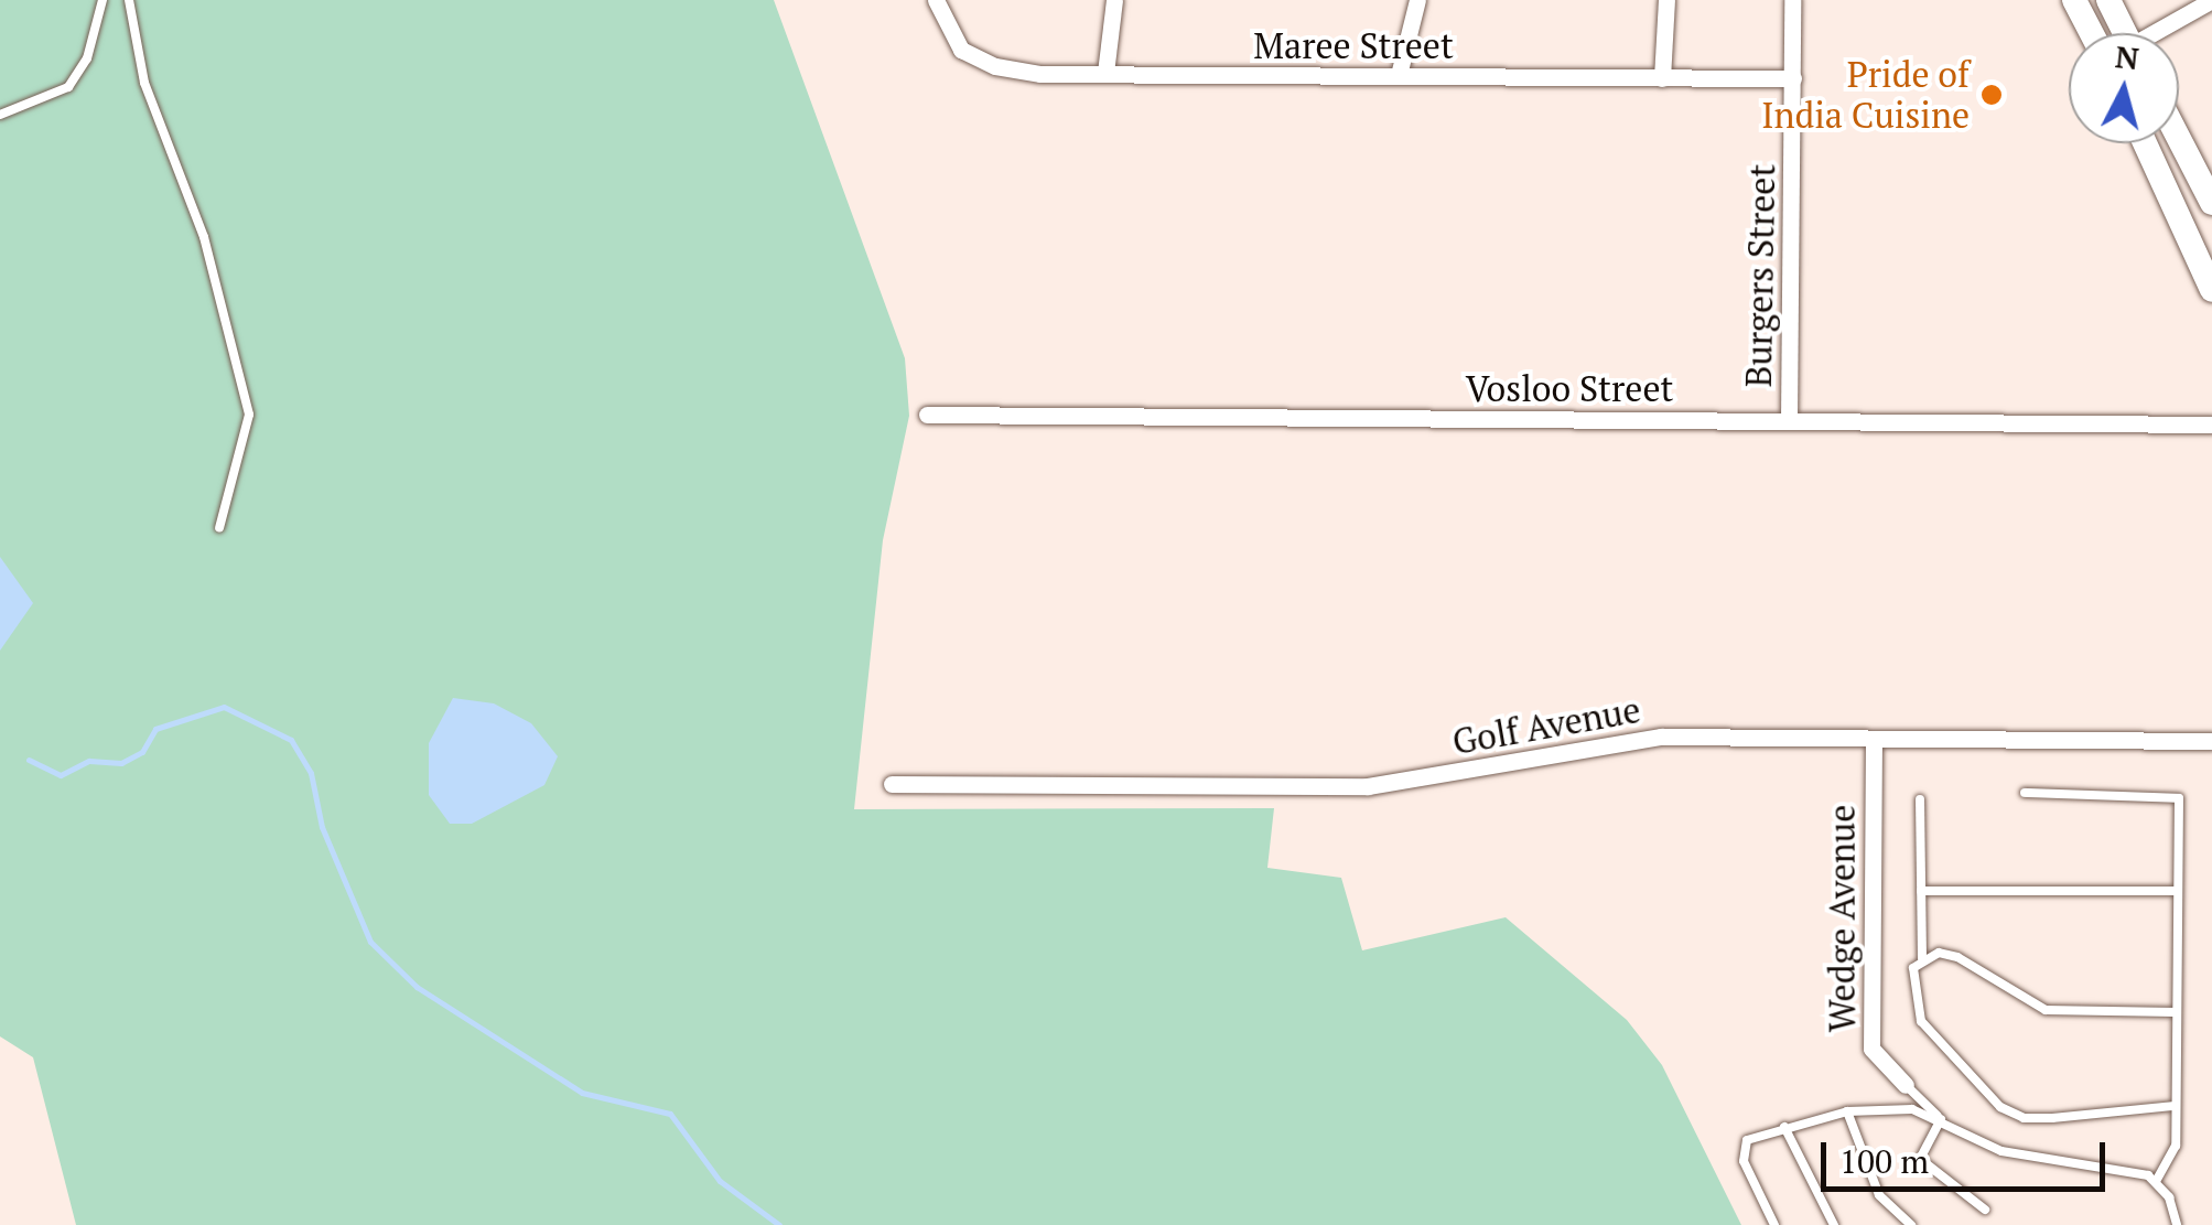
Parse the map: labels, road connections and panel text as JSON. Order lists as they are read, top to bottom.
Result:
{
  "streets": {
    "street": [
      "Maree Street",
      "Burgers Street",
      "Vosloo Street",
      "Golf Avenue",
      "Wedge Avenue"
    ]
  },
  "crossings": [
    ["Maree Street", "Burgers Street"],
    ["Burgers Street", "Vosloo Street"],
    ["Golf Avenue", "Wedge Avenue"]
  ],
  "places": ["Pride of India Cuisine"],
  "scale_bar": "100 m",
  "north": "top"
}
